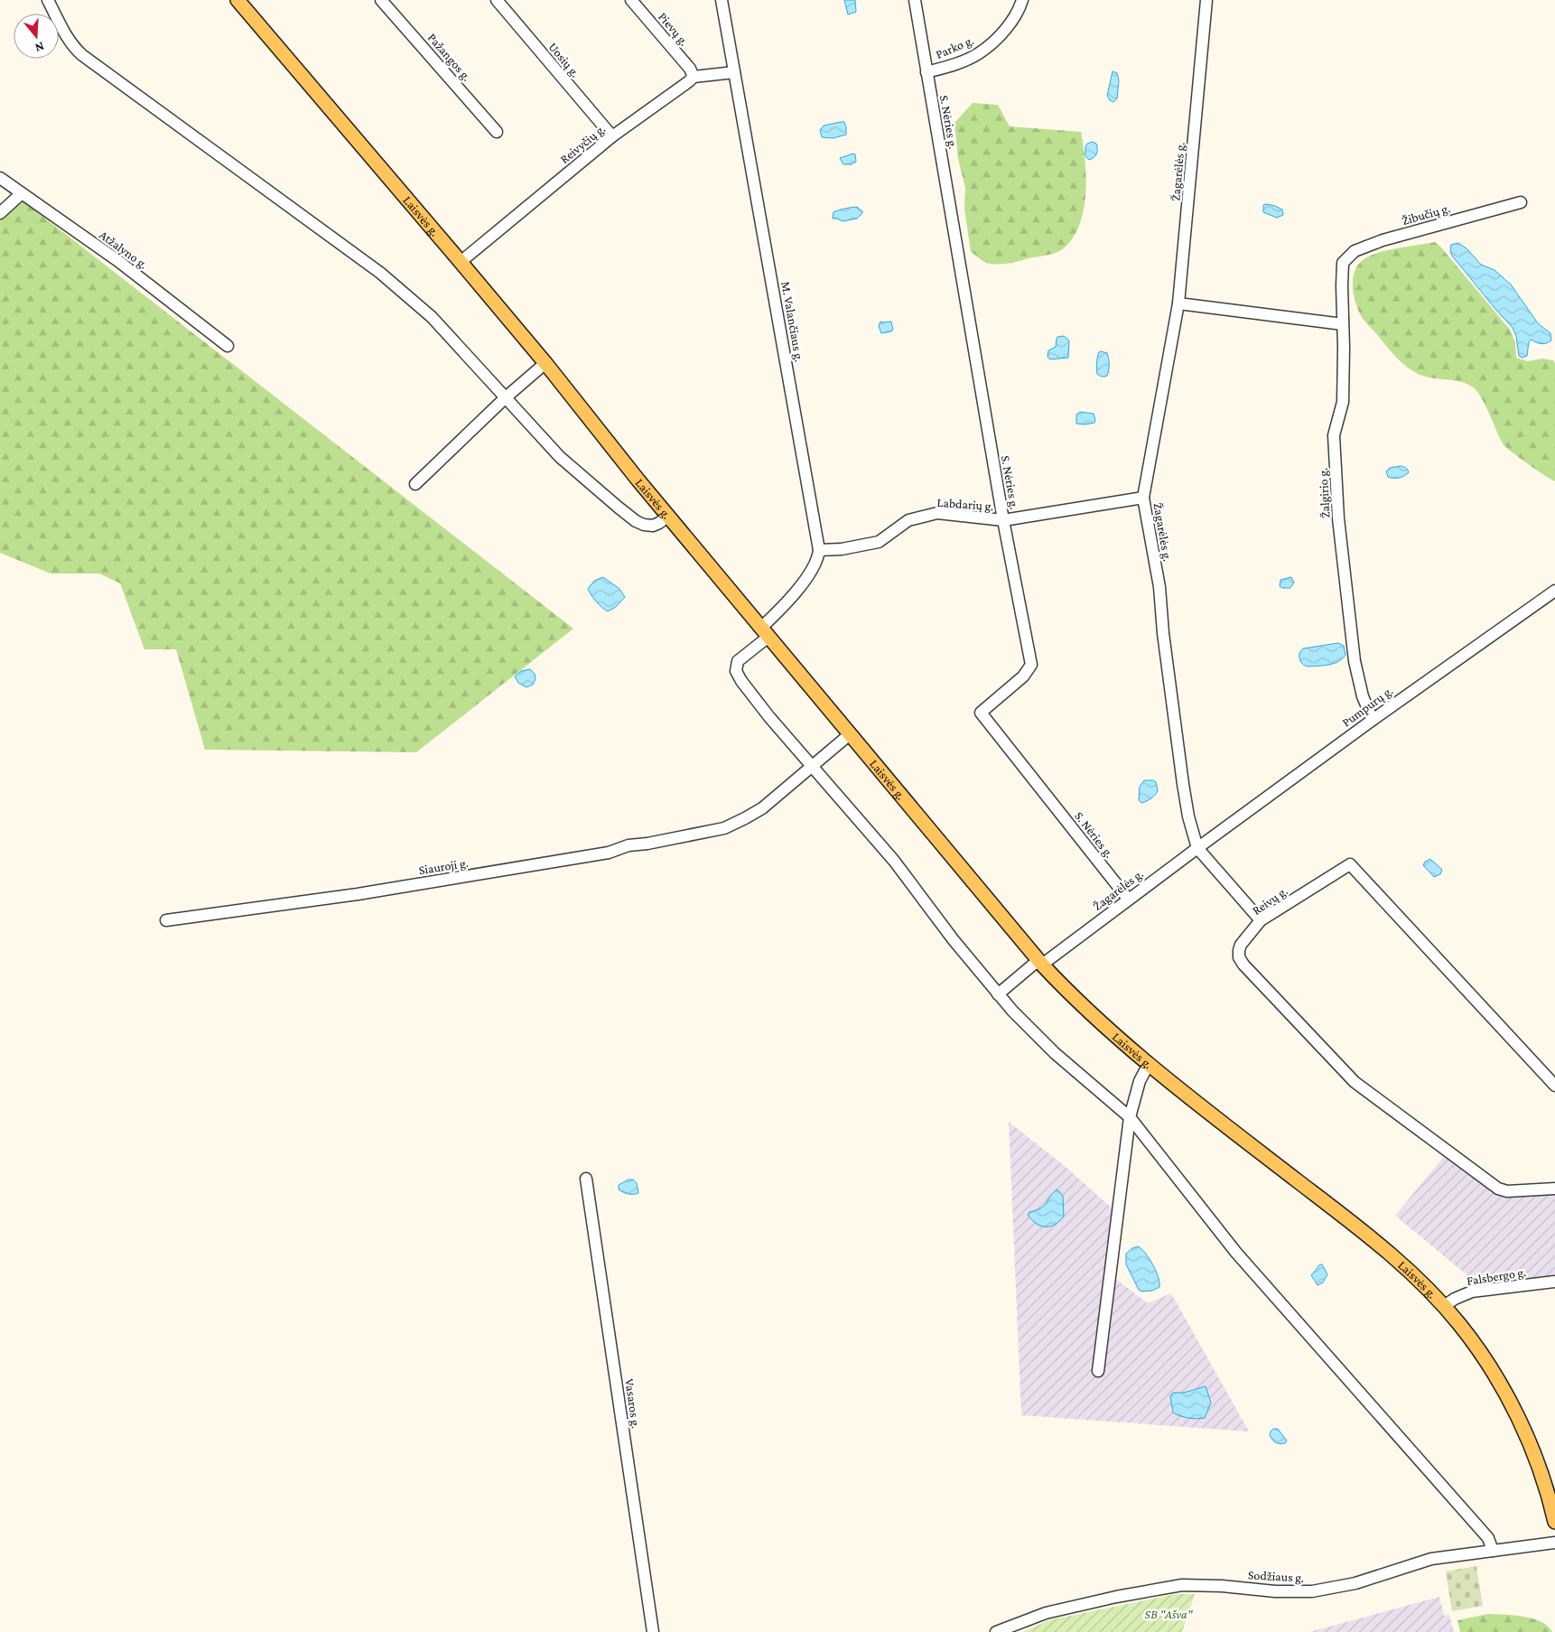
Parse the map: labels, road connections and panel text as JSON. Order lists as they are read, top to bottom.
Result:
{
  "streets": {
    "main road": ["Laisvės g."],
    "street": [
      "Pievų g.",
      "Parko g.",
      "Pažangos g.",
      "Uosių g.",
      "S. Nėries g.",
      "Reivyčių g.",
      "Žagarėlės g.",
      "Žibučių g.",
      "Atžalyno g.",
      "M. Valančiaus g.",
      "Žalgirio g.",
      "Labdarių g.",
      "Pumpurų g.",
      "Siauroji g.",
      "Reivų g.",
      "Falsbergo g.",
      "Vasaros g.",
      "Sodžiaus g."
    ]
  },
  "crossings": [
    ["Pievų g.", "Reivyčių g."],
    ["Parko g.", "S. Nėries g."],
    ["Uosių g.", "Reivyčių g."],
    ["S. Nėries g.", "Žagarėlės g."],
    ["S. Nėries g.", "Labdarių g."],
    ["Reivyčių g.", "Laisvės g."],
    ["Žagarėlės g.", "Laisvės g."],
    ["Žagarėlės g.", "M. Valančiaus g."],
    ["Žagarėlės g.", "Labdarių g."],
    ["Žagarėlės g.", "Pumpurų g."],
    ["Žibučių g.", "Žalgirio g."],
    ["Laisvės g.", "M. Valančiaus g."],
    ["Laisvės g.", "Siauroji g."],
    ["Laisvės g.", "Falsbergo g."],
    ["M. Valančiaus g.", "Labdarių g."],
    ["M. Valančiaus g.", "Siauroji g."],
    ["M. Valančiaus g.", "Sodžiaus g."],
    ["Žalgirio g.", "Pumpurų g."]
  ],
  "parks": ["SB \"Ašva\""],
  "north": "bottom"
}
